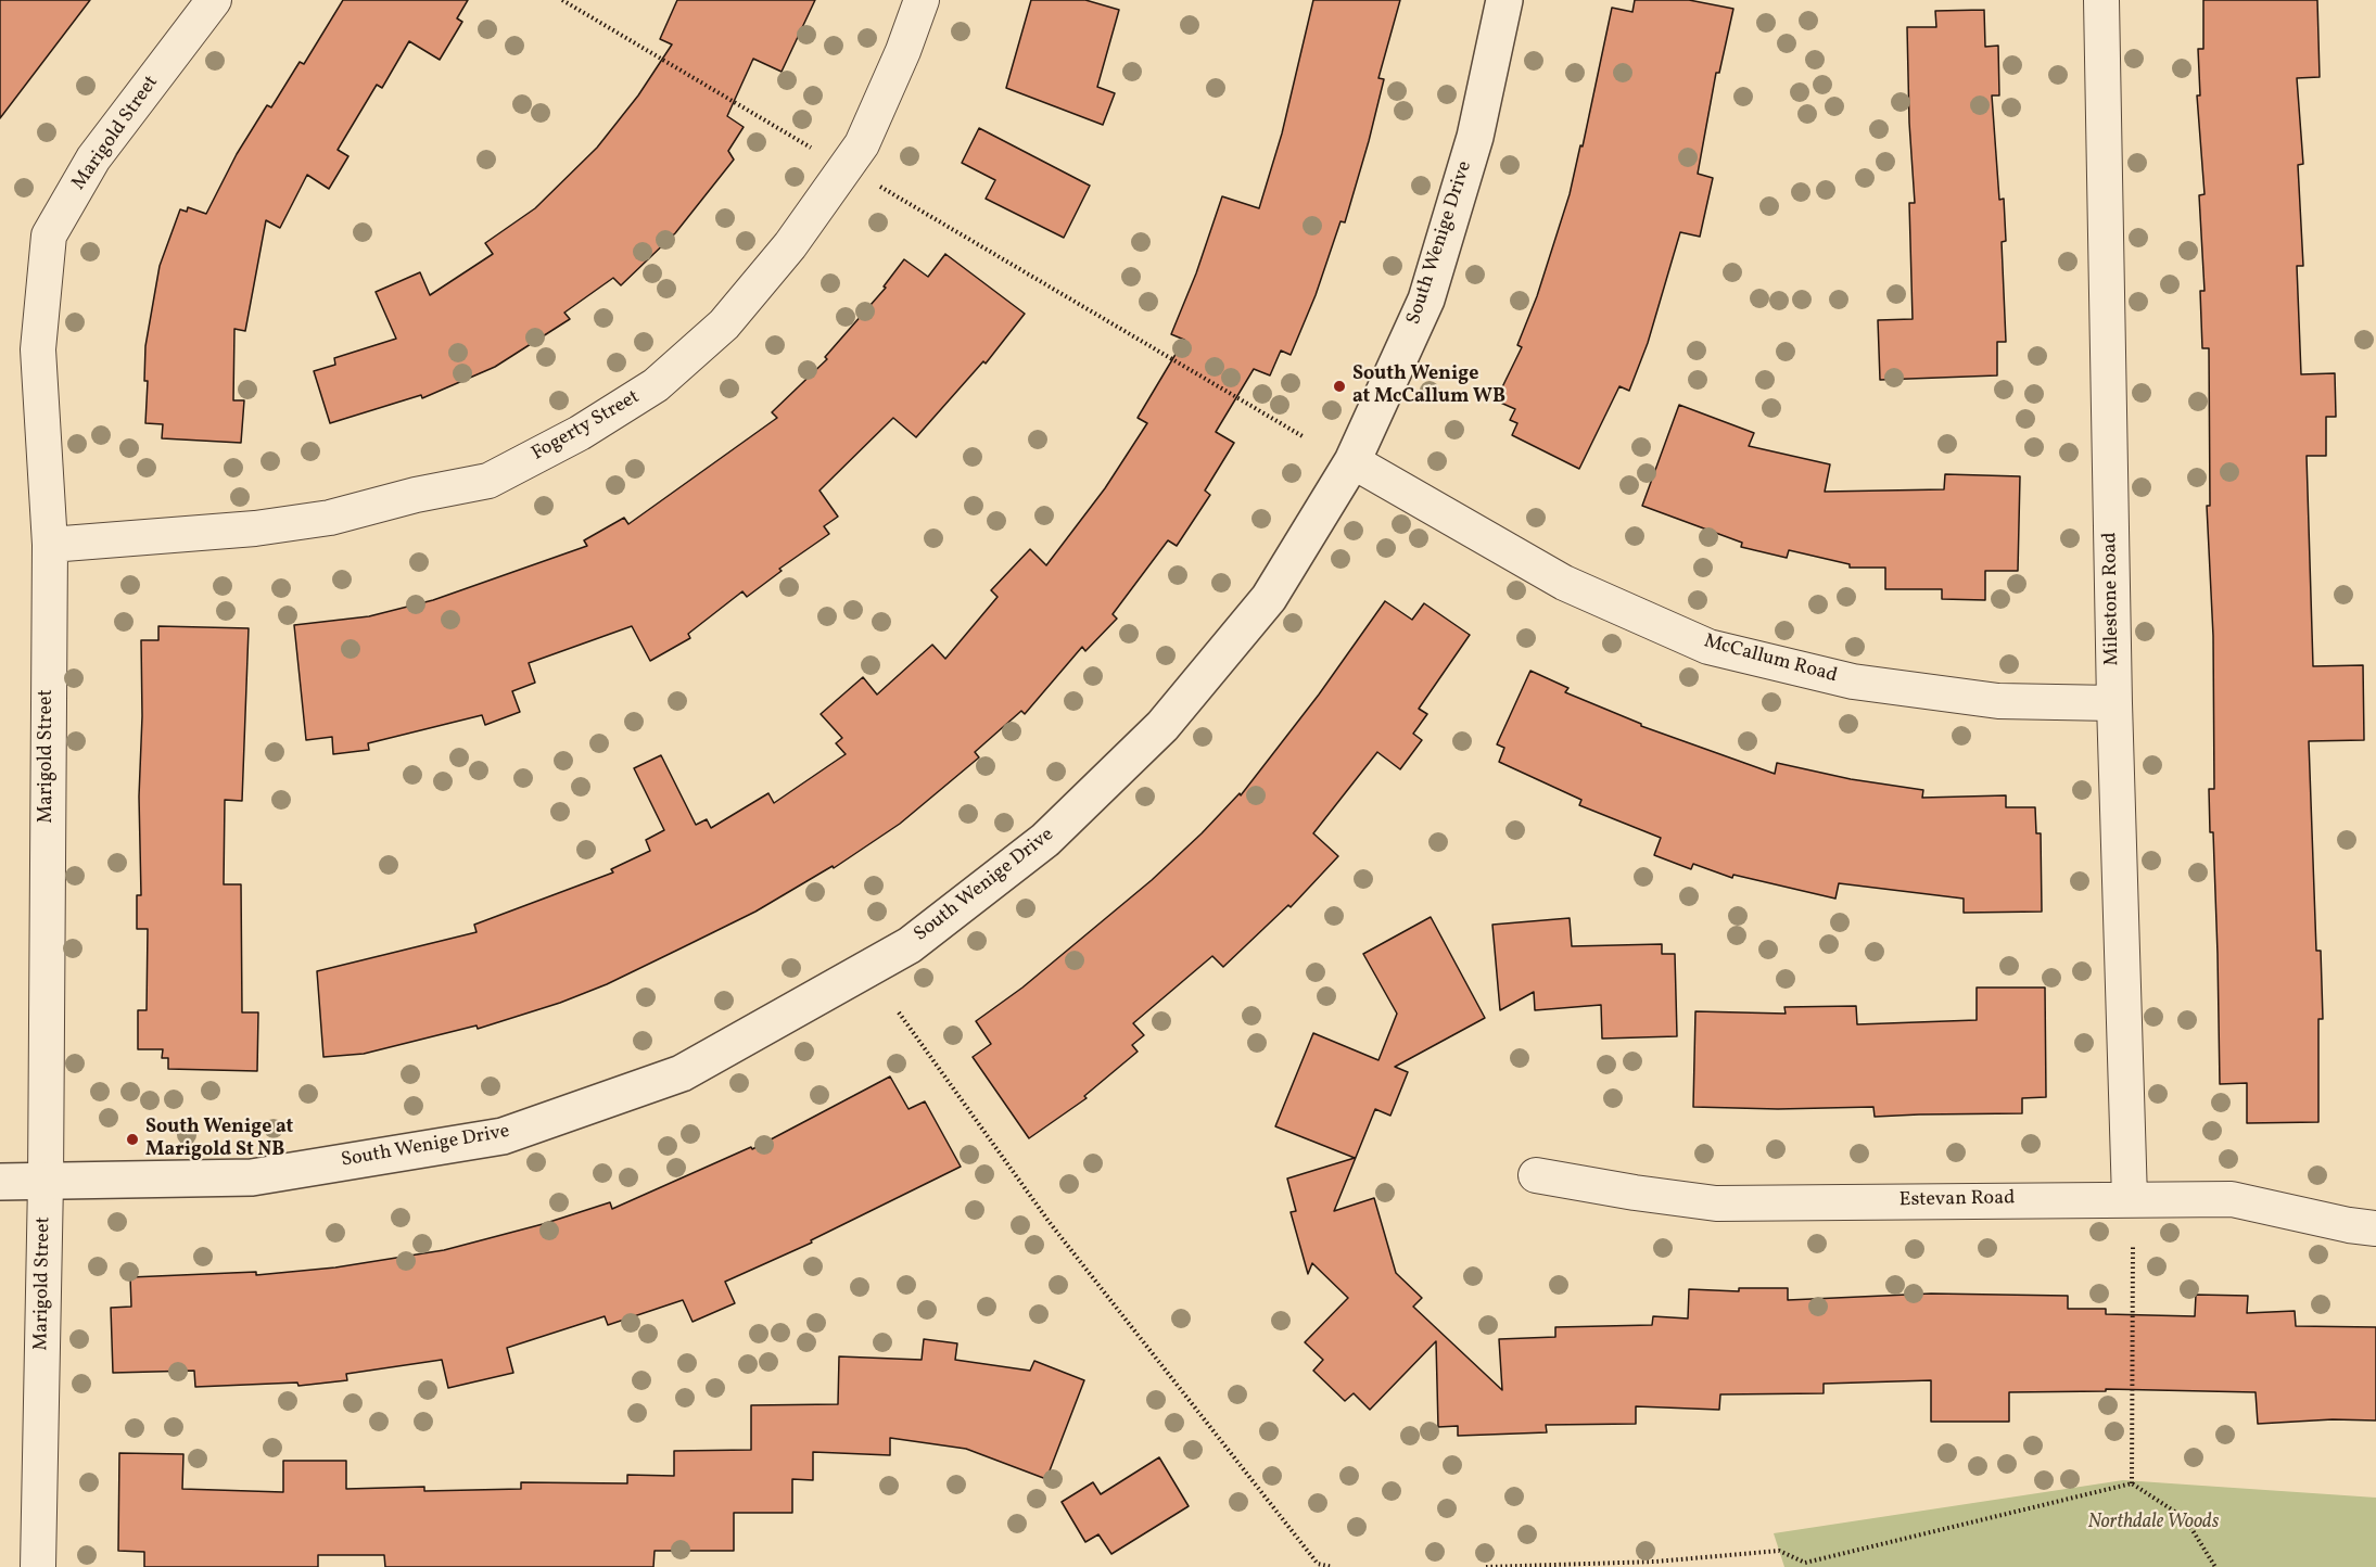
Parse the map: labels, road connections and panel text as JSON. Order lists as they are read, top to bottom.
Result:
{
  "streets": {
    "street": [
      "Marigold Street",
      "South Wenige Drive",
      "Fogerty Street",
      "Milestone Road",
      "McCallum Road",
      "Estevan Road"
    ]
  },
  "crossings": [
    ["Marigold Street", "South Wenige Drive"],
    ["Marigold Street", "Fogerty Street"],
    ["South Wenige Drive", "McCallum Road"],
    ["Milestone Road", "McCallum Road"],
    ["Milestone Road", "Estevan Road"]
  ],
  "parks": ["Northdale Woods"],
  "places": ["South Wenige at McCallum WB", "South Wenige at Marigold St NB"]
}
